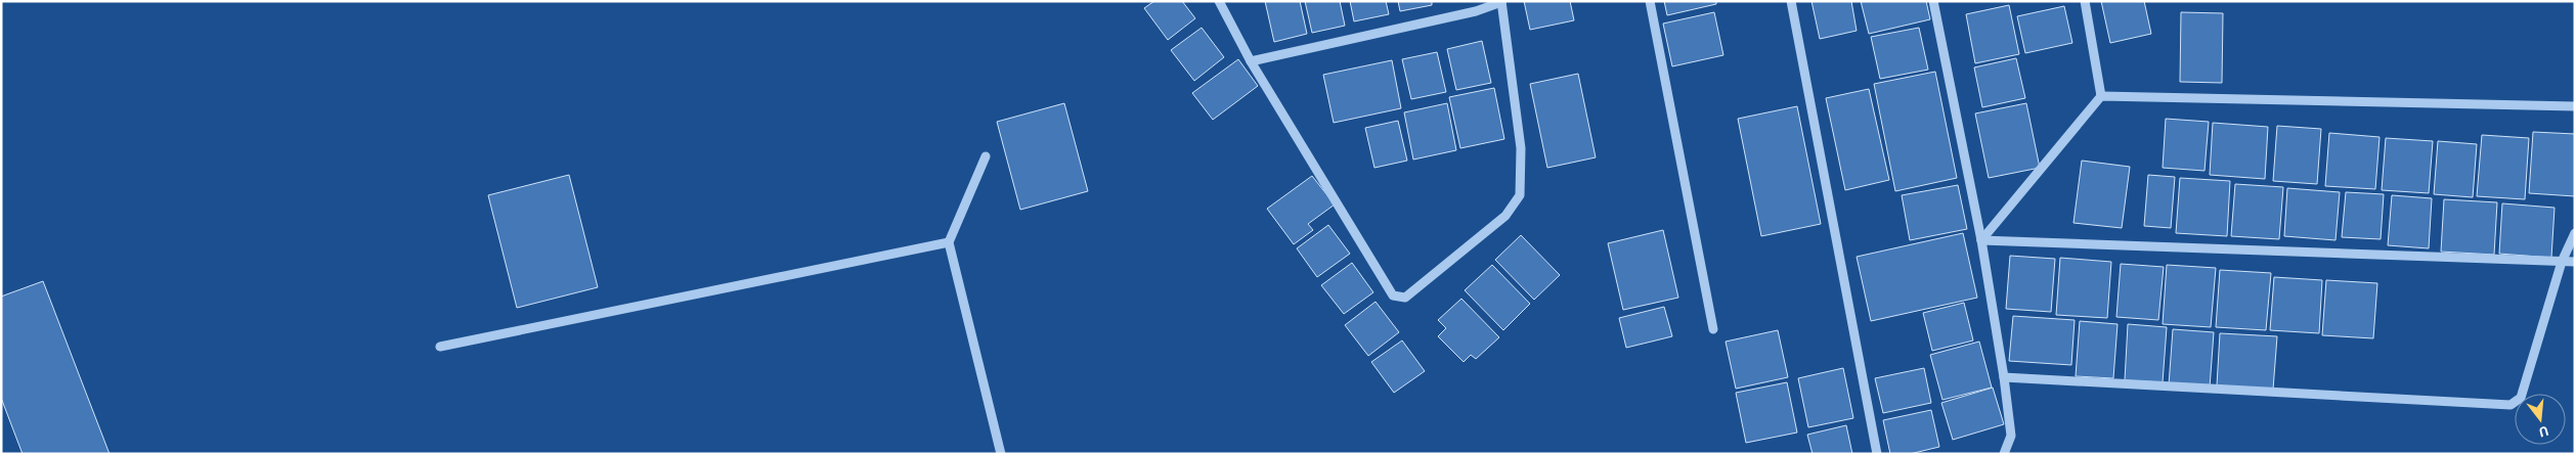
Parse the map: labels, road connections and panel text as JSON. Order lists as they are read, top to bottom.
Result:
{
  "north": "bottom"
}
